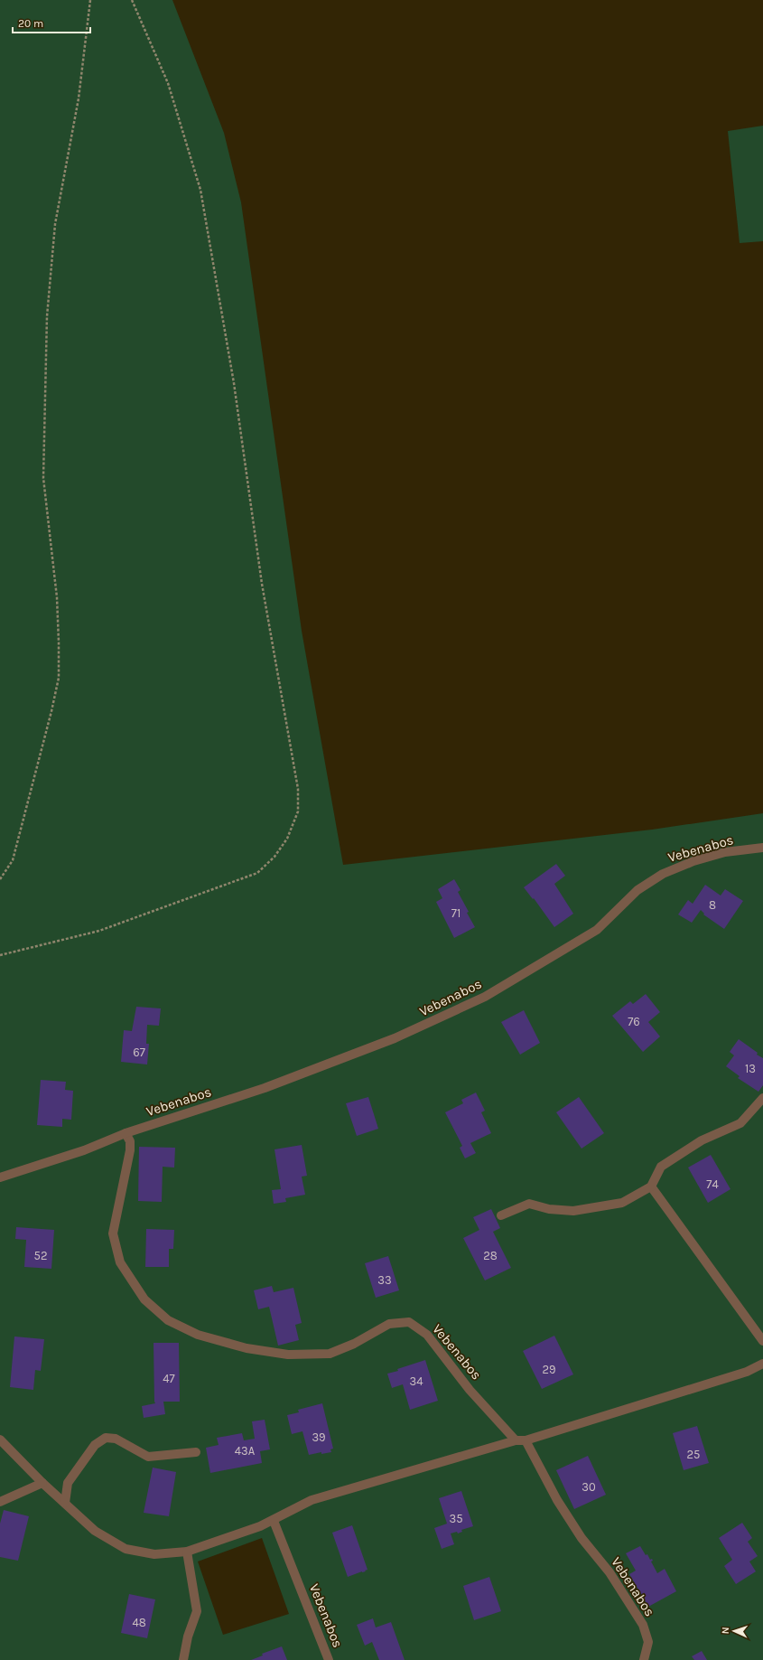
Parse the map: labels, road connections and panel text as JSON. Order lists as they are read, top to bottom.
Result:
{
  "streets": {
    "street": ["Vebenabos"]
  },
  "house_numbers": [
    "8",
    "71",
    "76",
    "67",
    "13",
    "74",
    "52",
    "28",
    "33",
    "29",
    "47",
    "34",
    "39",
    "43A",
    "25",
    "30",
    "35",
    "48"
  ],
  "scale_bar": "20 m",
  "north": "left"
}
